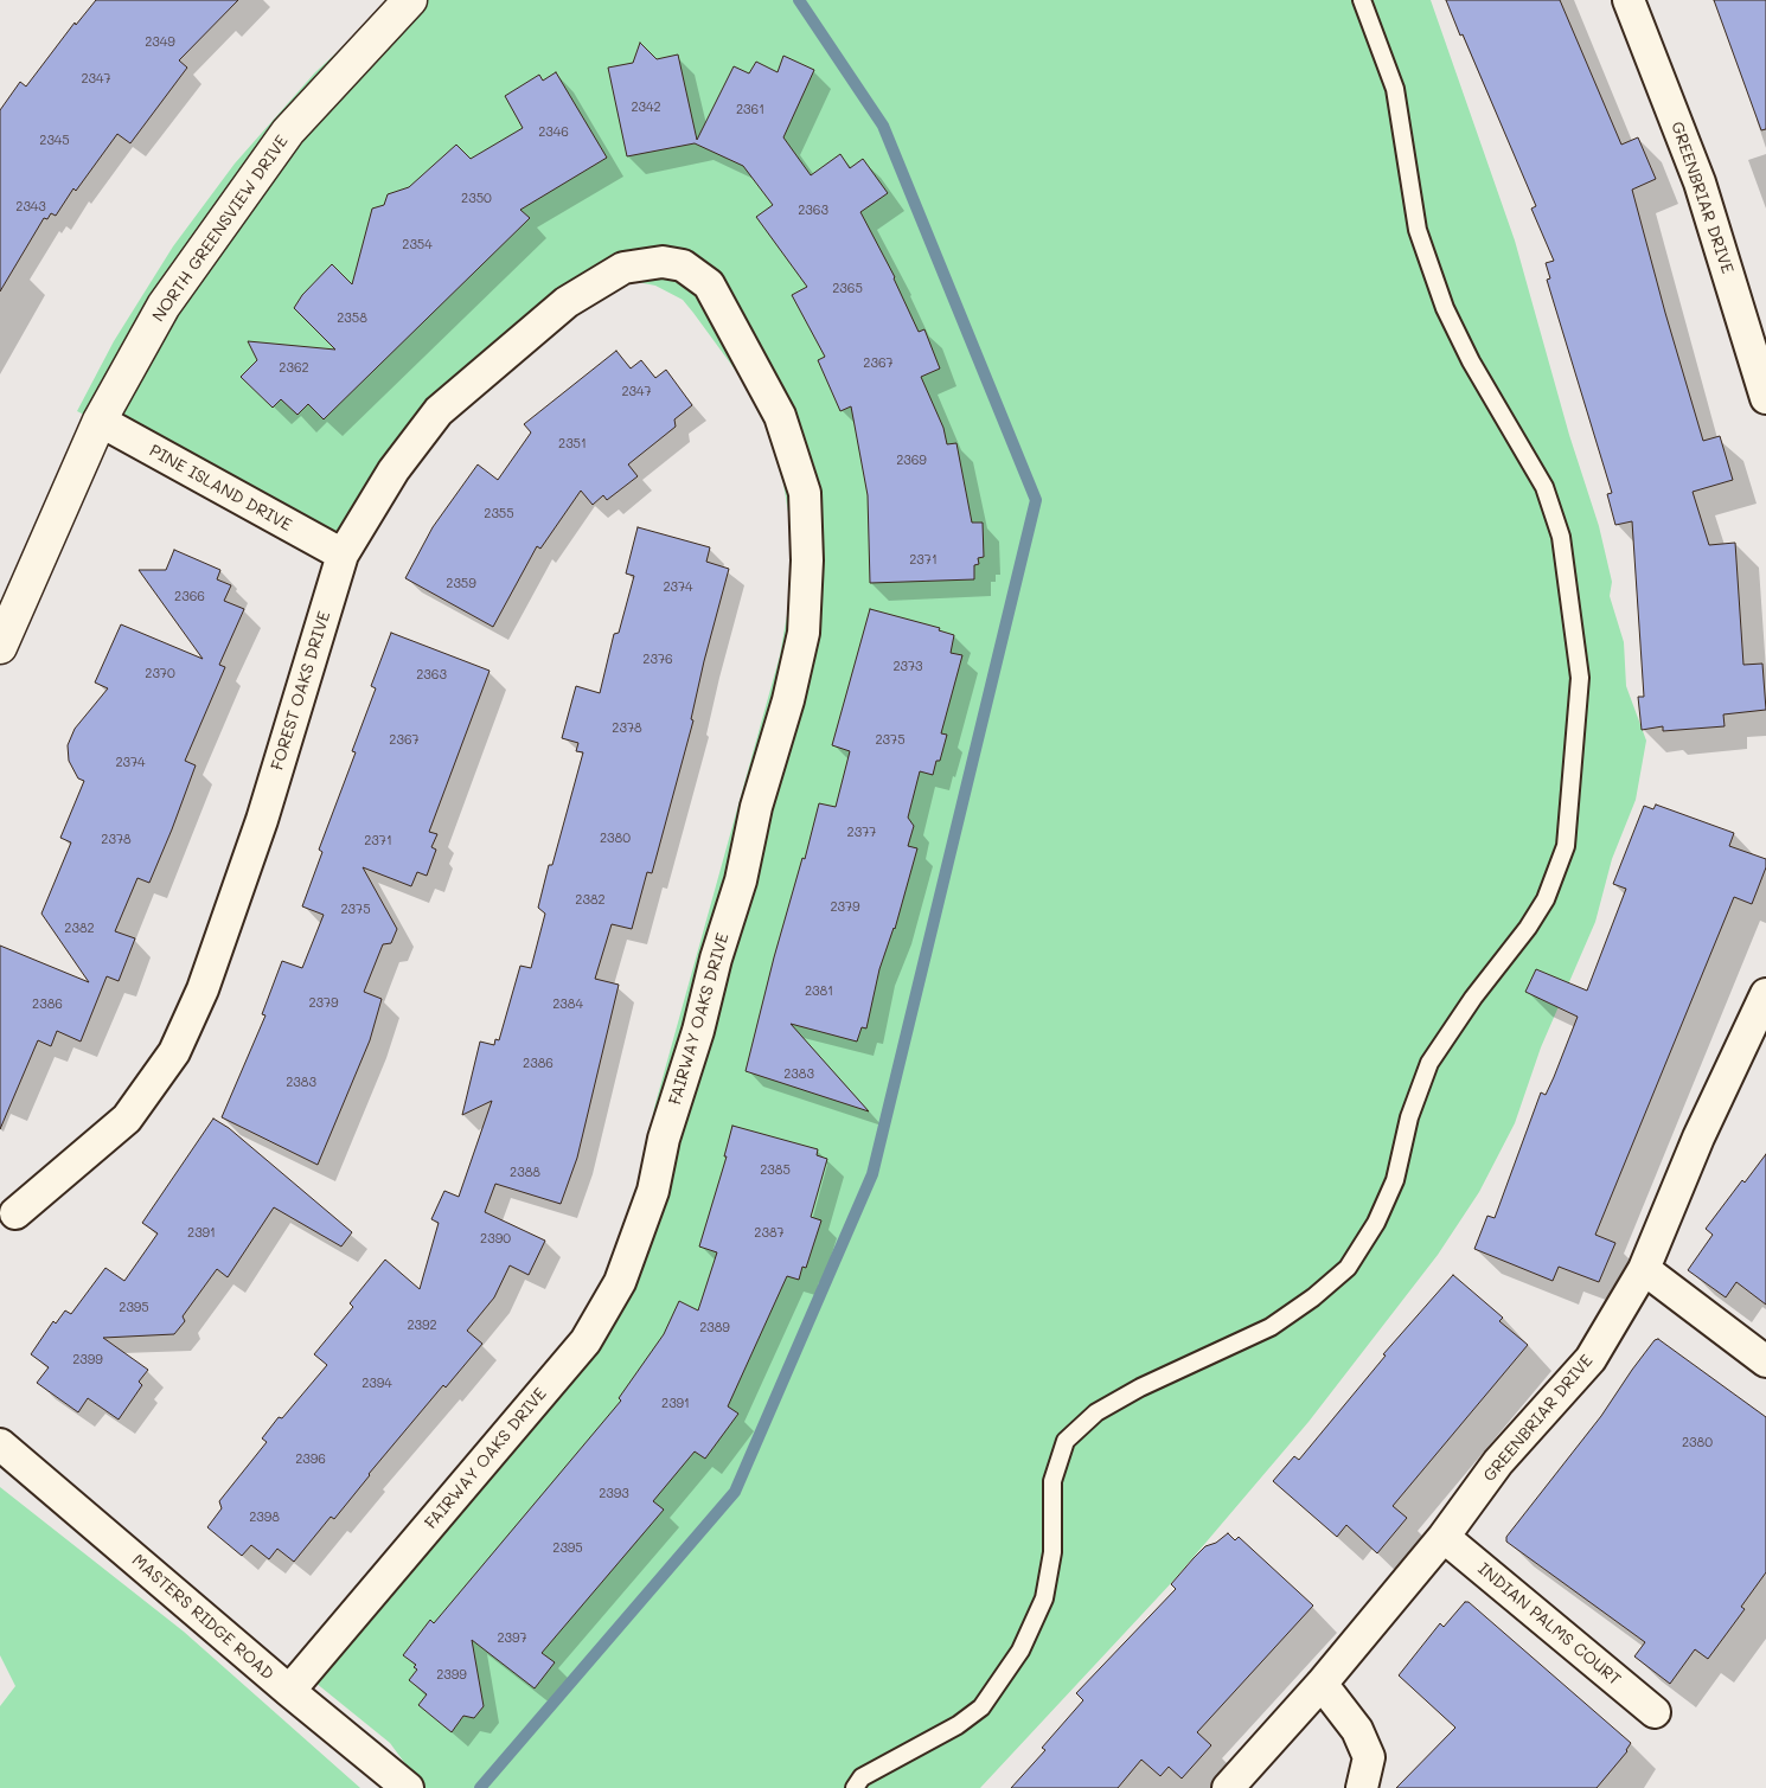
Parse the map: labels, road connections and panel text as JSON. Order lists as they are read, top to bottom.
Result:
{
  "streets": {
    "street": [
      "GREENBRIAR DRIVE",
      "NORTH GREENSVIEW DRIVE",
      "PINE ISLAND DRIVE",
      "FOREST OAKS DRIVE",
      "FAIRWAY OAKS DRIVE",
      "MASTERS RIDGE ROAD",
      "INDIAN PALMS COURT"
    ]
  },
  "crossings": [
    ["GREENBRIAR DRIVE", "INDIAN PALMS COURT"],
    ["NORTH GREENSVIEW DRIVE", "PINE ISLAND DRIVE"],
    ["PINE ISLAND DRIVE", "FOREST OAKS DRIVE"],
    ["FOREST OAKS DRIVE", "FAIRWAY OAKS DRIVE"],
    ["FAIRWAY OAKS DRIVE", "MASTERS RIDGE ROAD"]
  ],
  "house_numbers": [
    "2349",
    "2347",
    "2342",
    "2361",
    "2346",
    "2345",
    "2350",
    "2343",
    "2363",
    "2354",
    "2365",
    "2358",
    "2367",
    "2362",
    "2347",
    "2351",
    "2369",
    "2355",
    "2371",
    "2359",
    "2374",
    "2366",
    "2376",
    "2373",
    "2370",
    "2363",
    "2378",
    "2367",
    "2375",
    "2374",
    "2377",
    "2380",
    "2378",
    "2371",
    "2382",
    "2379",
    "2375",
    "2382",
    "2381",
    "2379",
    "2386",
    "2384",
    "2386",
    "2383",
    "2383",
    "2385",
    "2388",
    "2391",
    "2387",
    "2390",
    "2395",
    "2392",
    "2389",
    "2399",
    "2394",
    "2391",
    "2380",
    "2396",
    "2393",
    "2398",
    "2395",
    "2397",
    "2399"
  ]
}
